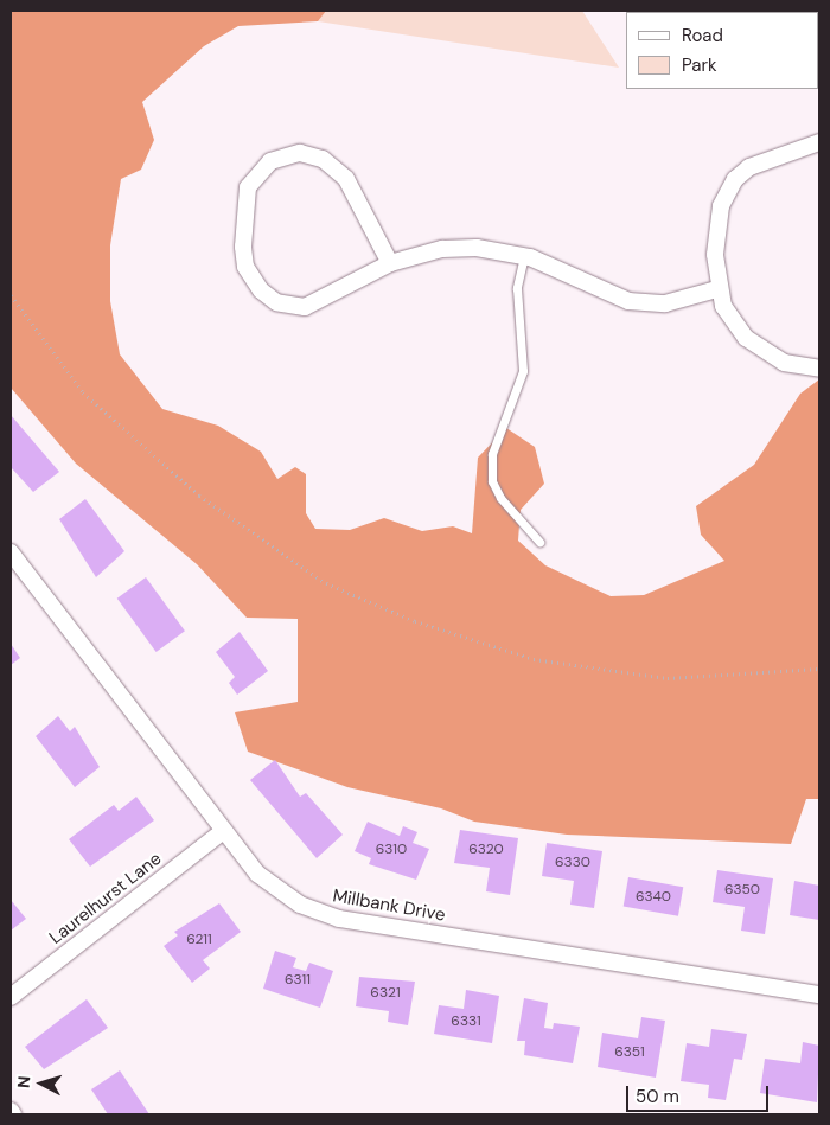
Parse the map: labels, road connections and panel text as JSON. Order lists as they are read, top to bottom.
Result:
{
  "streets": {
    "street": ["Laurelhurst Lane", "Millbank Drive"]
  },
  "crossings": [
    ["Laurelhurst Lane", "Millbank Drive"]
  ],
  "house_numbers": [
    "6310",
    "6320",
    "6330",
    "6350",
    "6340",
    "6211",
    "6311",
    "6321",
    "6331",
    "6351"
  ],
  "legend": ["Road", "Park"],
  "scale_bar": "50 m",
  "north": "left"
}
